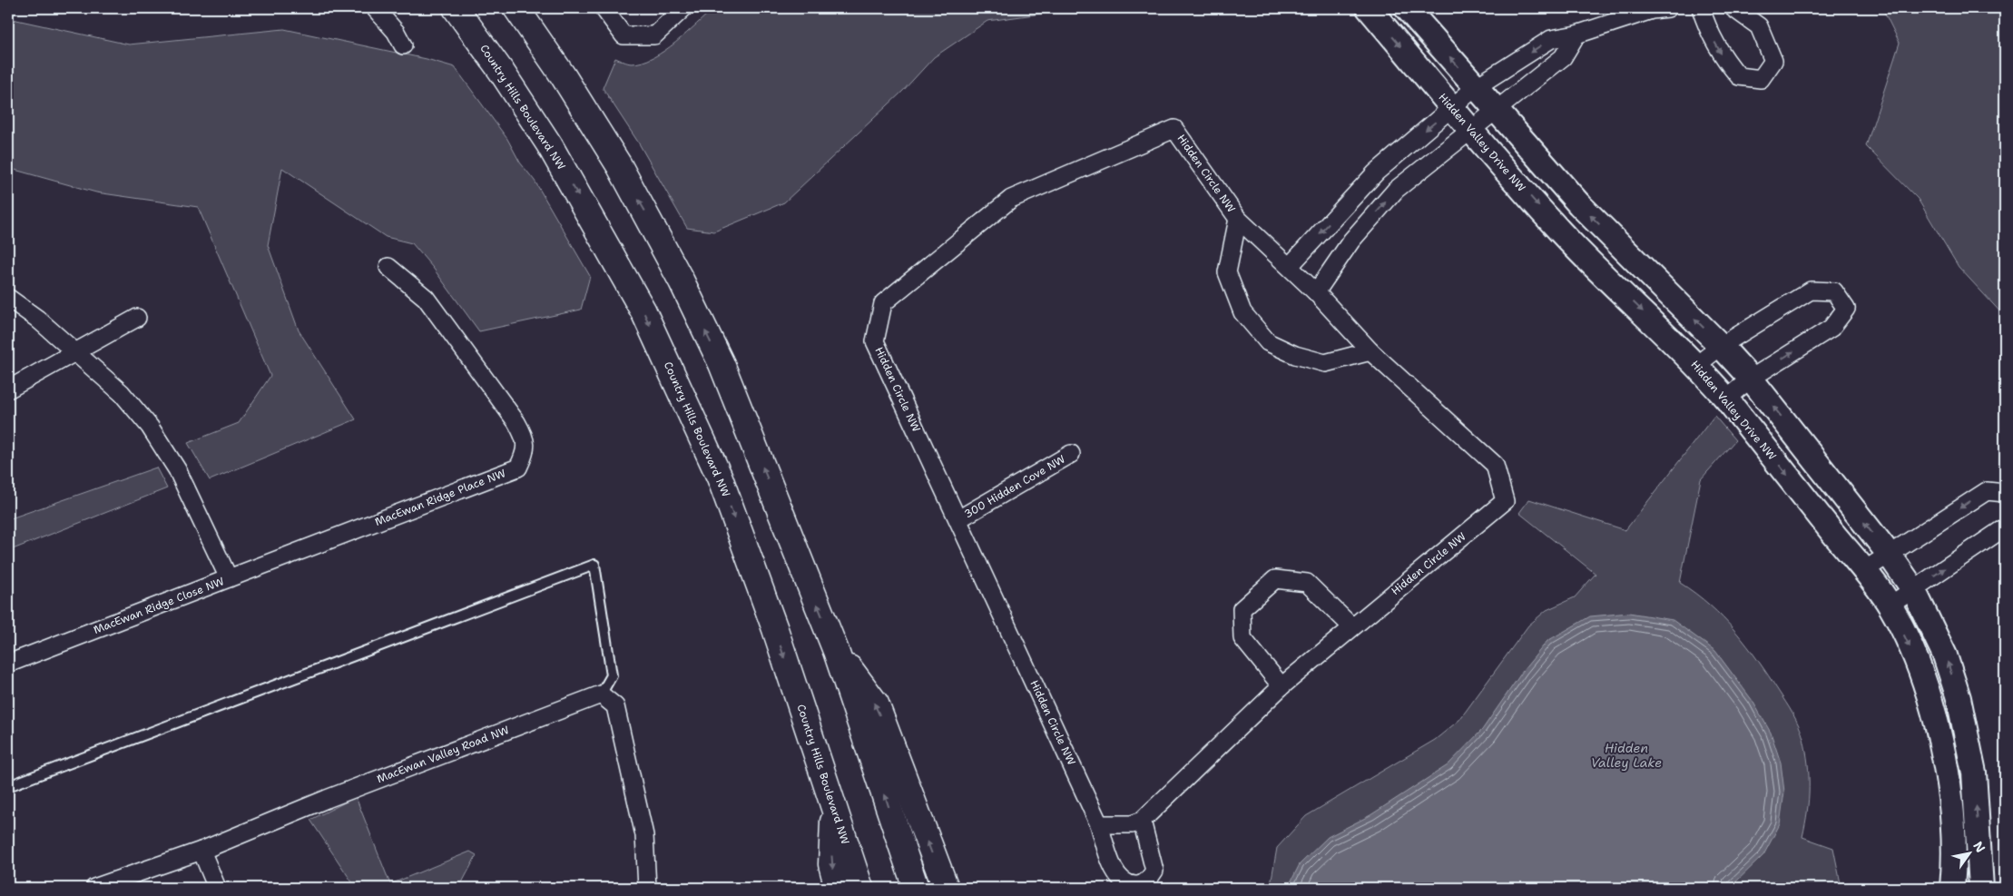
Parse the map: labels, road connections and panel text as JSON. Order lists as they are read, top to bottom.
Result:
{
  "streets": {
    "main road": ["Country Hills Boulevard NW"],
    "street": [
      "Hidden Valley Drive NW",
      "Hidden Circle NW",
      "300 Hidden Cove NW",
      "MacEwan Ridge Place NW",
      "MacEwan Ridge Close NW",
      "MacEwan Valley Road NW"
    ]
  },
  "crossings": [
    ["Hidden Circle NW", "300 Hidden Cove NW"],
    ["MacEwan Ridge Place NW", "MacEwan Ridge Close NW"]
  ],
  "water": ["Hidden Valley Lake"],
  "north": "top right"
}
